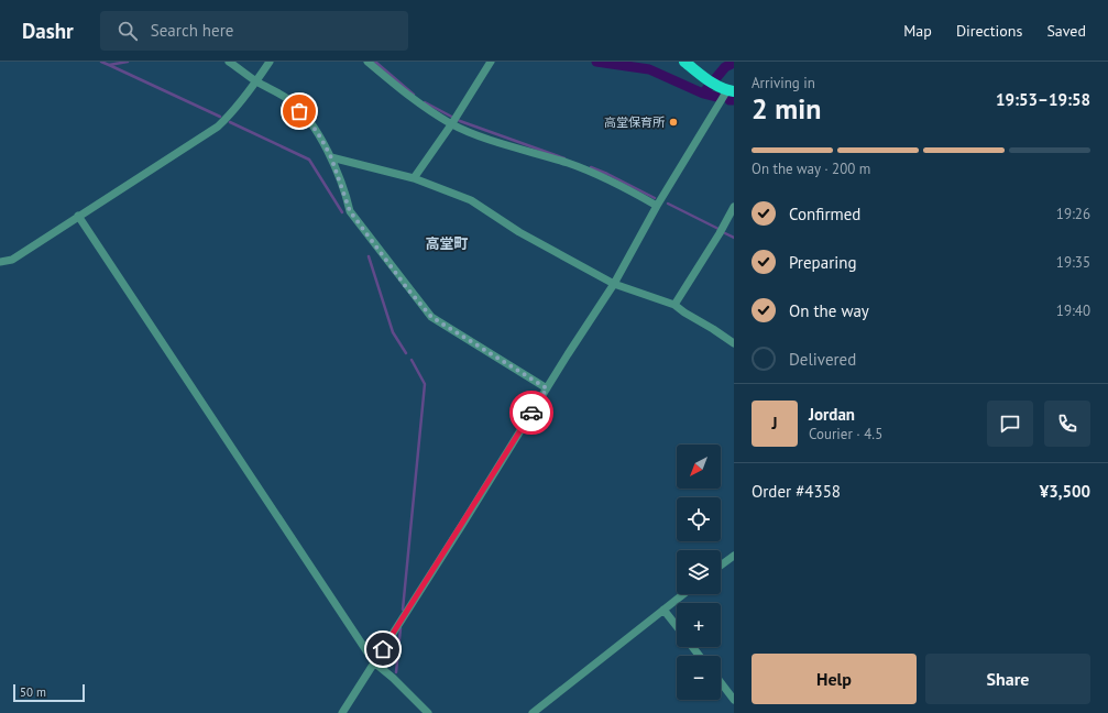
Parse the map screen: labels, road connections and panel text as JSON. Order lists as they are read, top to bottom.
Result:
{
  "districts": ["高堂町"],
  "places": ["高堂保育所"],
  "scale_bar": "50 m",
  "north": "bottom left",
  "page": {
    "header": "Dashr",
    "search": "Search here",
    "nav": ["Map", "Directions", "Saved"],
    "heading": ["2 min", "Arriving in", "19:53–19:58"],
    "panel": [
      "Jordan",
      "Courier · 4.5",
      "Order #4358",
      "¥3,500"
    ],
    "bar": "On the way · 200 m",
    "list": [
      ["Confirmed", "19:26"],
      ["Preparing", "19:35"],
      ["On the way", "19:40"],
      "Delivered"
    ],
    "round": "J",
    "map_buttons": ["+", "−"],
    "buttons": ["Help", "Share"],
    "scale": "50 m"
  }
}
